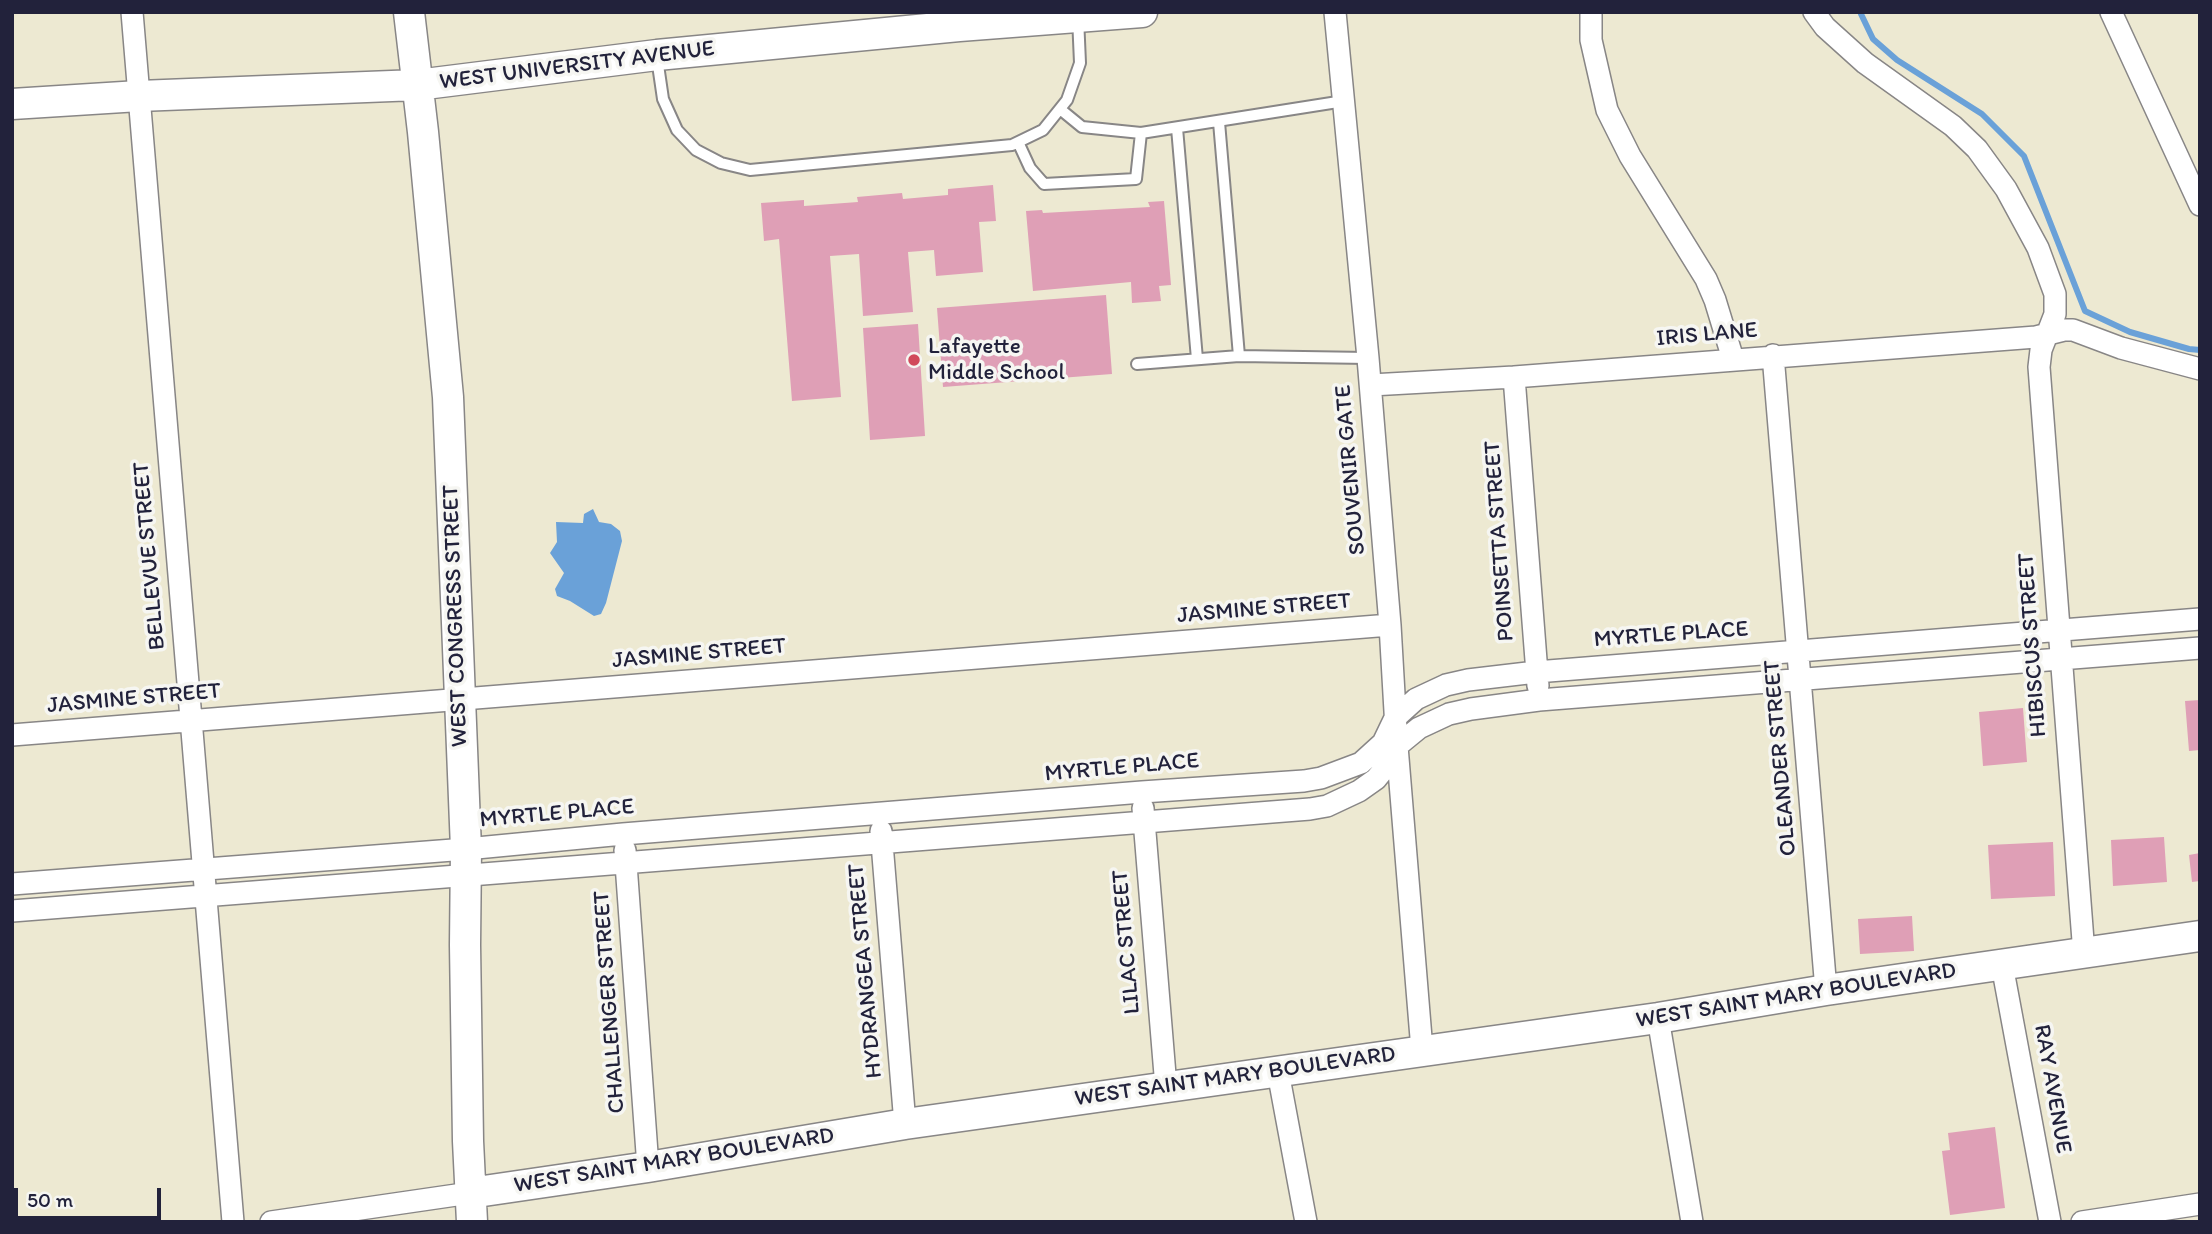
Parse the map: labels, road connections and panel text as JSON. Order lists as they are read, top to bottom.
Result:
{
  "streets": {
    "main road": ["WEST UNIVERSITY AVENUE", "WEST CONGRESS STREET", "WEST SAINT MARY BOULEVARD"],
    "street": [
      "IRIS LANE",
      "SOUVENIR GATE",
      "POINSETTA STREET",
      "BELLEVUE STREET",
      "JASMINE STREET",
      "MYRTLE PLACE",
      "HIBISCUS STREET",
      "OLEANDER STREET",
      "LILAC STREET",
      "HYDRANGEA STREET",
      "CHALLENGER STREET",
      "RAY AVENUE"
    ]
  },
  "crossings": [
    ["WEST UNIVERSITY AVENUE", "BELLEVUE STREET"],
    ["WEST UNIVERSITY AVENUE", "WEST CONGRESS STREET"],
    ["IRIS LANE", "SOUVENIR GATE"],
    ["IRIS LANE", "POINSETTA STREET"],
    ["IRIS LANE", "HIBISCUS STREET"],
    ["IRIS LANE", "OLEANDER STREET"],
    ["SOUVENIR GATE", "JASMINE STREET"],
    ["SOUVENIR GATE", "MYRTLE PLACE"],
    ["SOUVENIR GATE", "WEST SAINT MARY BOULEVARD"],
    ["POINSETTA STREET", "MYRTLE PLACE"],
    ["BELLEVUE STREET", "JASMINE STREET"],
    ["BELLEVUE STREET", "MYRTLE PLACE"],
    ["JASMINE STREET", "WEST CONGRESS STREET"],
    ["WEST CONGRESS STREET", "MYRTLE PLACE"],
    ["WEST CONGRESS STREET", "WEST SAINT MARY BOULEVARD"],
    ["MYRTLE PLACE", "HIBISCUS STREET"],
    ["MYRTLE PLACE", "OLEANDER STREET"],
    ["MYRTLE PLACE", "LILAC STREET"],
    ["MYRTLE PLACE", "HYDRANGEA STREET"],
    ["MYRTLE PLACE", "CHALLENGER STREET"],
    ["HIBISCUS STREET", "WEST SAINT MARY BOULEVARD"],
    ["OLEANDER STREET", "WEST SAINT MARY BOULEVARD"],
    ["LILAC STREET", "WEST SAINT MARY BOULEVARD"],
    ["HYDRANGEA STREET", "WEST SAINT MARY BOULEVARD"],
    ["WEST SAINT MARY BOULEVARD", "CHALLENGER STREET"],
    ["WEST SAINT MARY BOULEVARD", "RAY AVENUE"]
  ],
  "places": ["Lafayette Middle School"],
  "scale_bar": "50 m"
}
